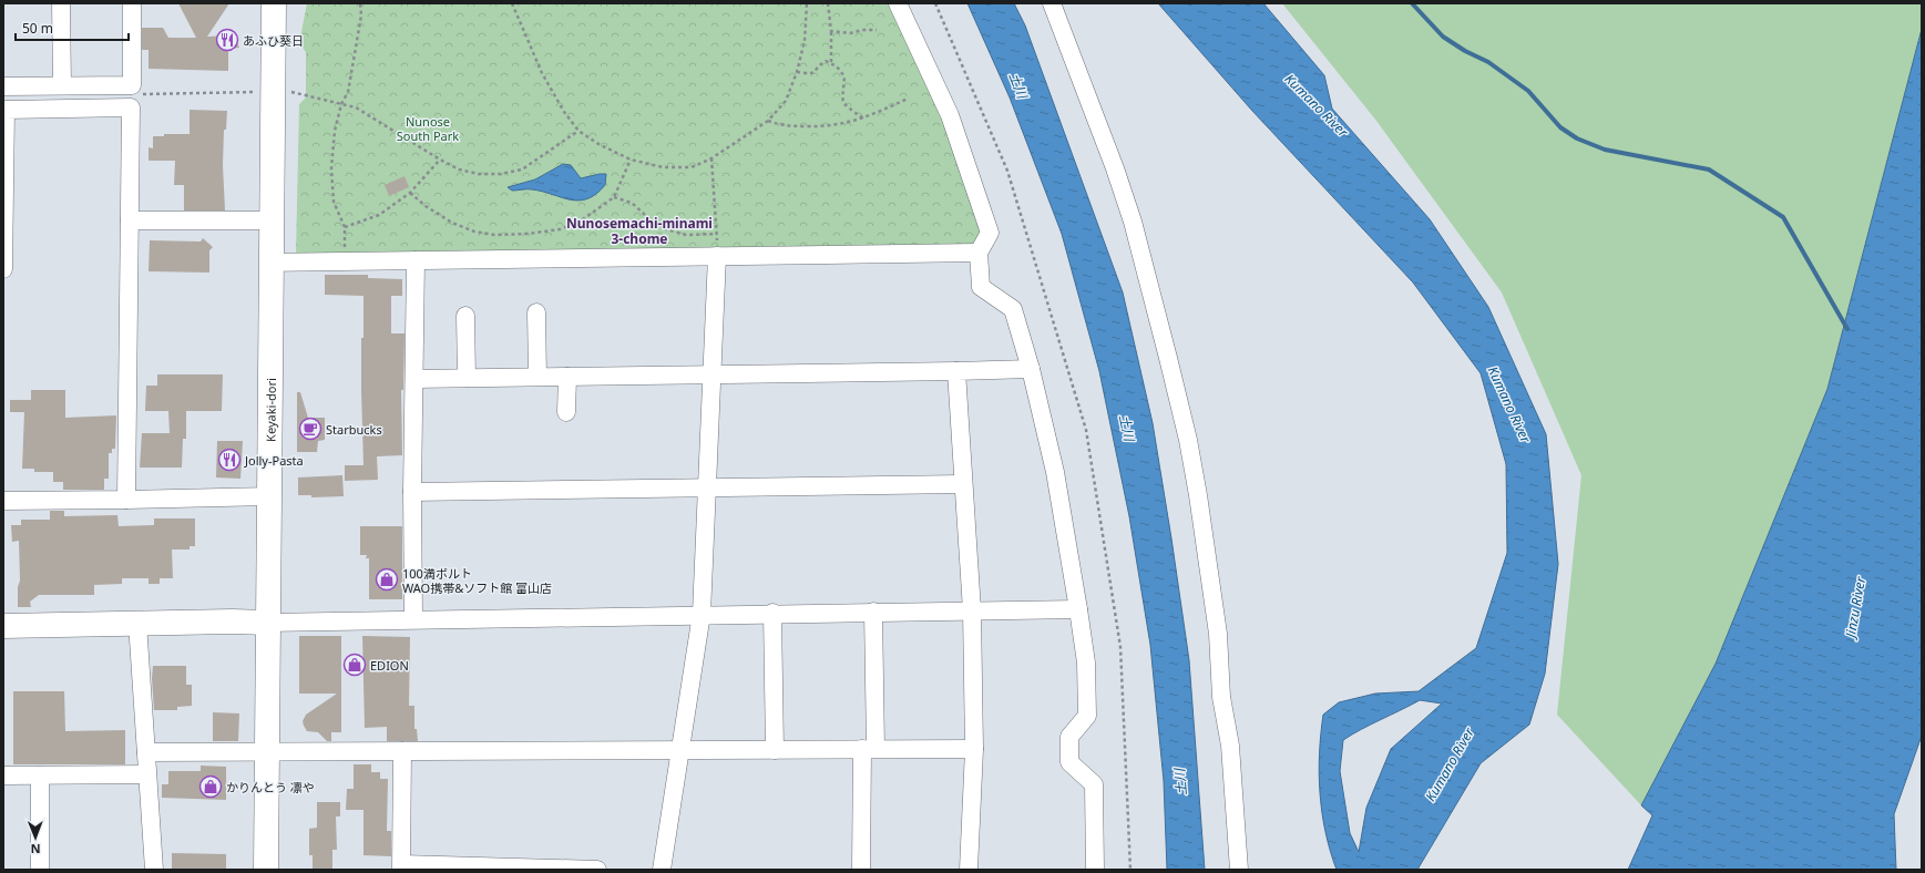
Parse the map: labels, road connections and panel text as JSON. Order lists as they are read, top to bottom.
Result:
{
  "streets": {
    "street": ["Keyaki-dori"]
  },
  "districts": ["Nunosemachi-minami 3-chome"],
  "water": ["土川", "Kumano River", "Jinzu River"],
  "parks": ["Nunose South Park"],
  "places": {
    "restaurant": ["あふひ葵日", "Jolly-Pasta"],
    "cafe": ["Starbucks"],
    "shop": ["100満ボルト WAO携帯&ソフト館 富山店", "EDION", "かりんとう 凛や"]
  },
  "scale_bar": "50 m",
  "north": "bottom"
}
